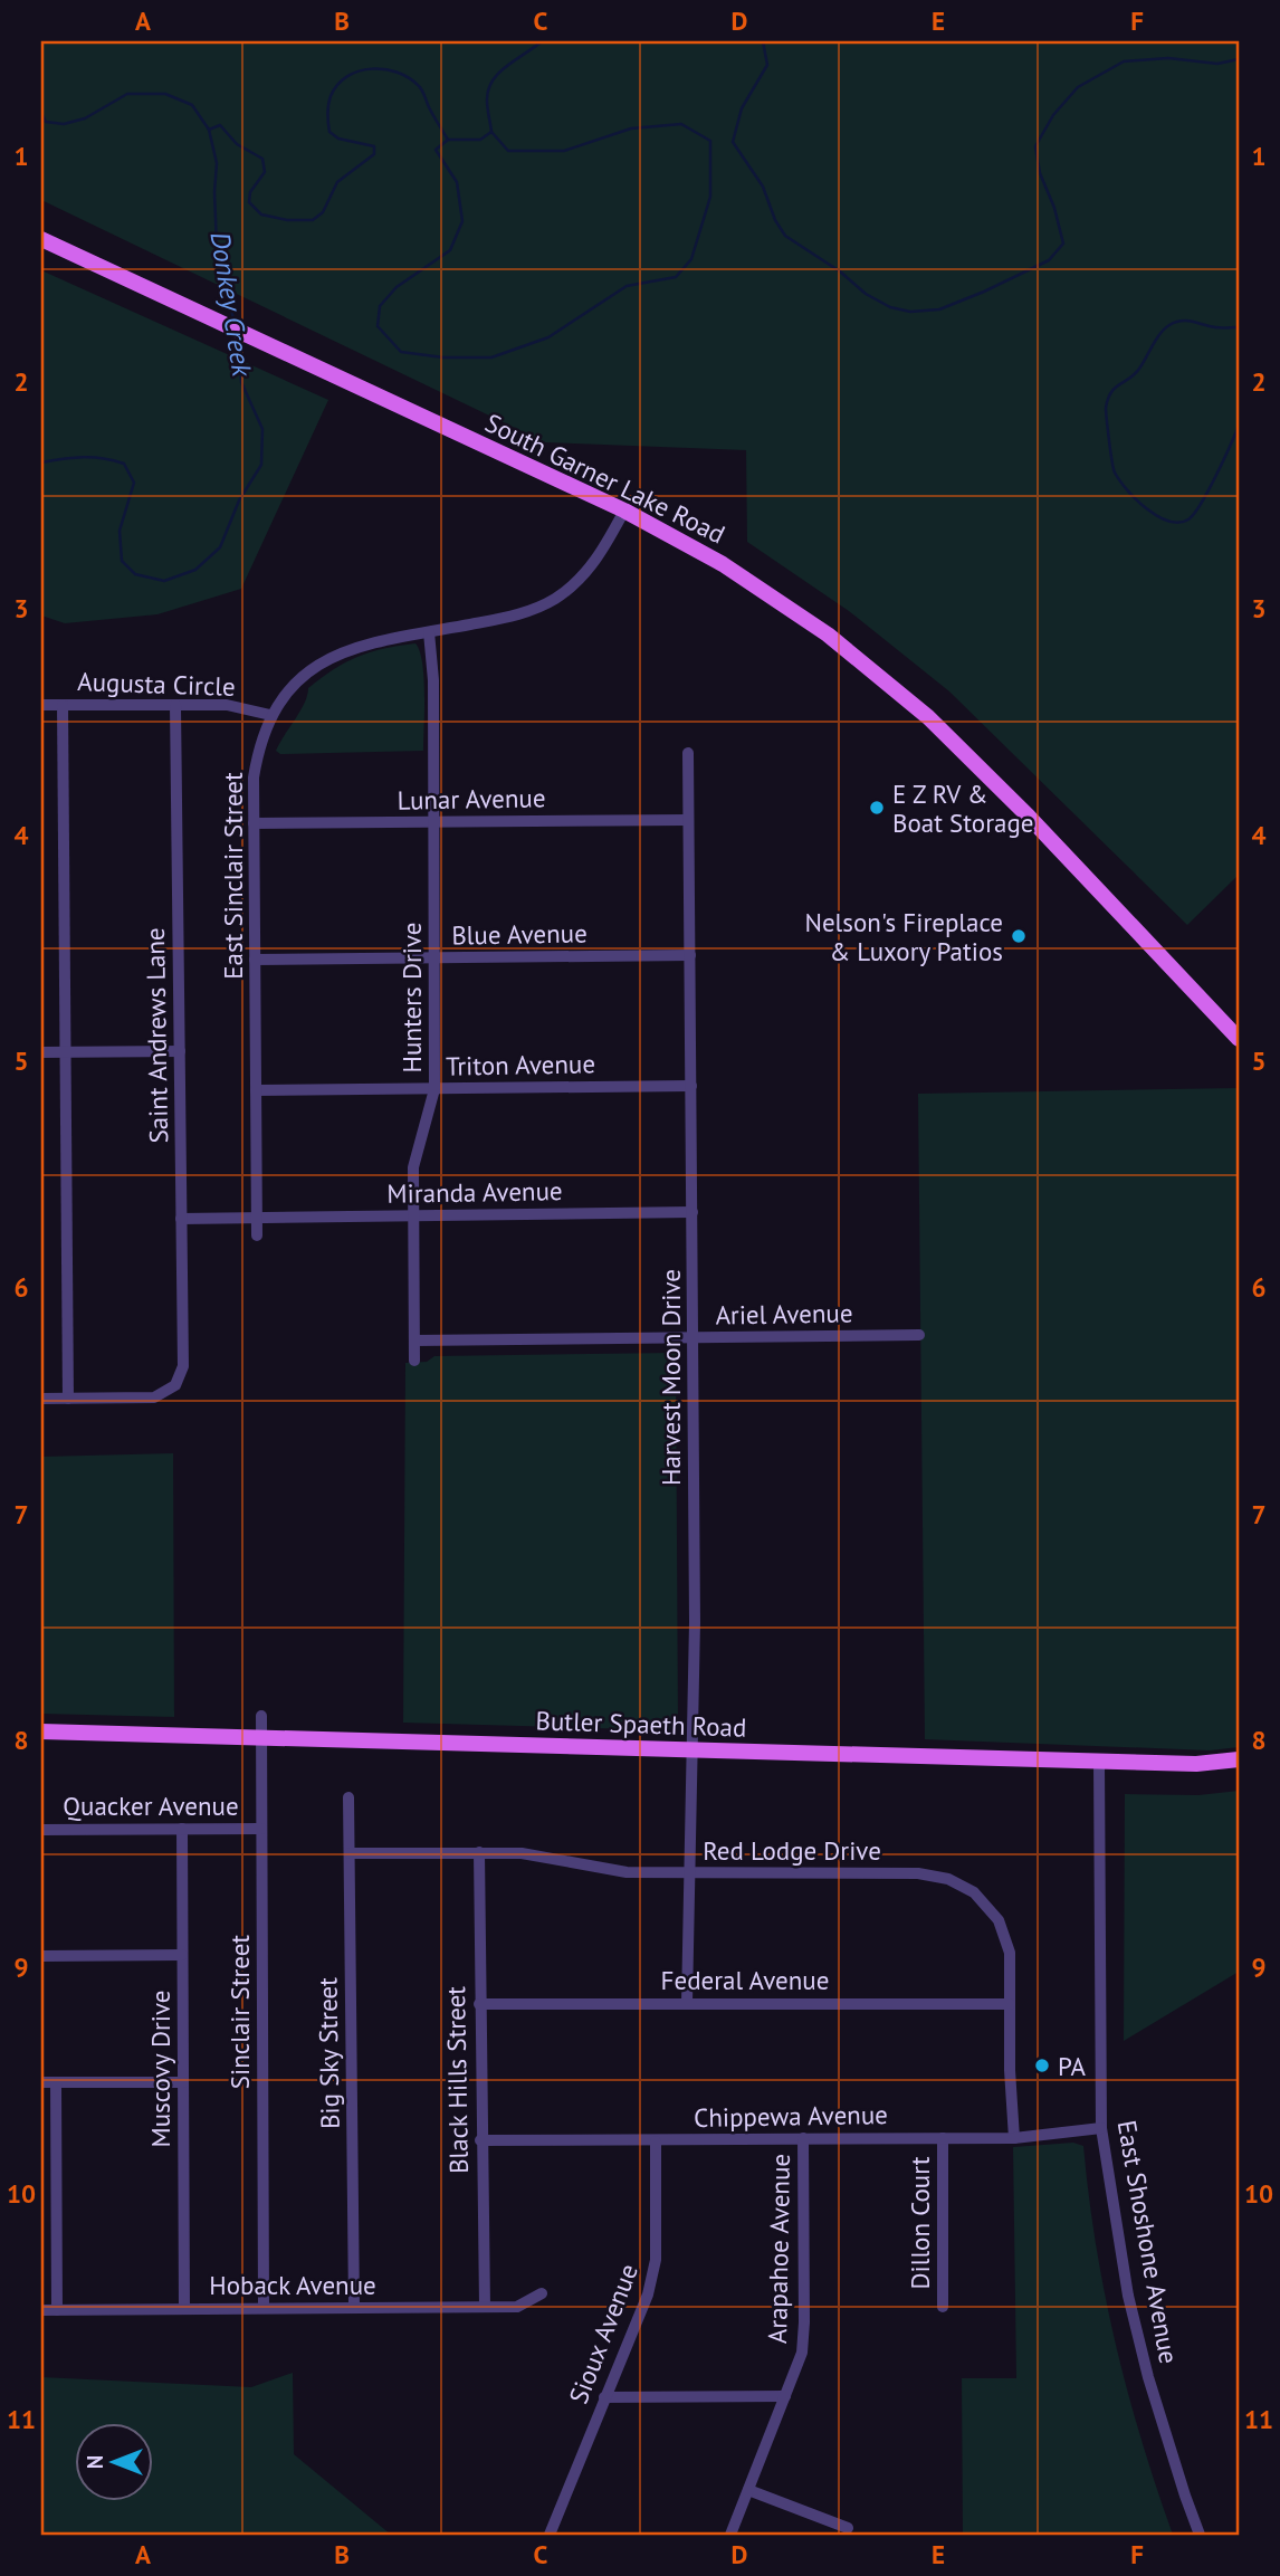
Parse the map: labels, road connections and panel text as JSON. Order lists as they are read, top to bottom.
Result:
{
  "streets": {
    "main road": ["South Garner Lake Road", "Butler Spaeth Road"],
    "street": [
      "Augusta Circle",
      "Lunar Avenue",
      "East Sinclair Street",
      "Blue Avenue",
      "Hunters Drive",
      "Saint Andrews Lane",
      "Triton Avenue",
      "Miranda Avenue",
      "Ariel Avenue",
      "Harvest Moon Drive",
      "Quacker Avenue",
      "Red Lodge Drive",
      "Federal Avenue",
      "Sinclair Street",
      "Big Sky Street",
      "Muscovy Drive",
      "Black Hills Street",
      "Chippewa Avenue",
      "Dillon Court",
      "East Shoshone Avenue",
      "Arapahoe Avenue",
      "Hoback Avenue",
      "Sioux Avenue"
    ]
  },
  "crossings": [
    ["South Garner Lake Road", "East Sinclair Street"],
    ["Augusta Circle", "East Sinclair Street"],
    ["Augusta Circle", "Saint Andrews Lane"],
    ["Lunar Avenue", "East Sinclair Street"],
    ["Lunar Avenue", "Hunters Drive"],
    ["Lunar Avenue", "Harvest Moon Drive"],
    ["East Sinclair Street", "Blue Avenue"],
    ["East Sinclair Street", "Hunters Drive"],
    ["East Sinclair Street", "Triton Avenue"],
    ["East Sinclair Street", "Miranda Avenue"],
    ["Blue Avenue", "Hunters Drive"],
    ["Blue Avenue", "Harvest Moon Drive"],
    ["Hunters Drive", "Triton Avenue"],
    ["Hunters Drive", "Miranda Avenue"],
    ["Hunters Drive", "Ariel Avenue"],
    ["Saint Andrews Lane", "Miranda Avenue"],
    ["Triton Avenue", "Harvest Moon Drive"],
    ["Miranda Avenue", "Harvest Moon Drive"],
    ["Ariel Avenue", "Harvest Moon Drive"],
    ["Harvest Moon Drive", "Butler Spaeth Road"],
    ["Harvest Moon Drive", "Red Lodge Drive"],
    ["Harvest Moon Drive", "Federal Avenue"],
    ["Butler Spaeth Road", "Sinclair Street"],
    ["Butler Spaeth Road", "East Shoshone Avenue"],
    ["Quacker Avenue", "Sinclair Street"],
    ["Quacker Avenue", "Muscovy Drive"],
    ["Red Lodge Drive", "Federal Avenue"],
    ["Red Lodge Drive", "Big Sky Street"],
    ["Red Lodge Drive", "Black Hills Street"],
    ["Red Lodge Drive", "Chippewa Avenue"],
    ["Federal Avenue", "Black Hills Street"],
    ["Sinclair Street", "Hoback Avenue"],
    ["Big Sky Street", "Hoback Avenue"],
    ["Muscovy Drive", "Hoback Avenue"],
    ["Black Hills Street", "Chippewa Avenue"],
    ["Black Hills Street", "Hoback Avenue"],
    ["Chippewa Avenue", "Dillon Court"],
    ["Chippewa Avenue", "East Shoshone Avenue"],
    ["Chippewa Avenue", "Arapahoe Avenue"],
    ["Chippewa Avenue", "Sioux Avenue"]
  ],
  "water": ["Donkey Creek"],
  "places": ["E Z RV & Boat Storage", "Nelson's Fireplace & Luxory Patios", "PA"],
  "north": "left",
  "grid": {
    "columns": [
      "A",
      "B",
      "C",
      "D",
      "E",
      "F"
    ],
    "rows": [
      "1",
      "2",
      "3",
      "4",
      "5",
      "6",
      "7",
      "8",
      "9",
      "10",
      "11"
    ]
  }
}
